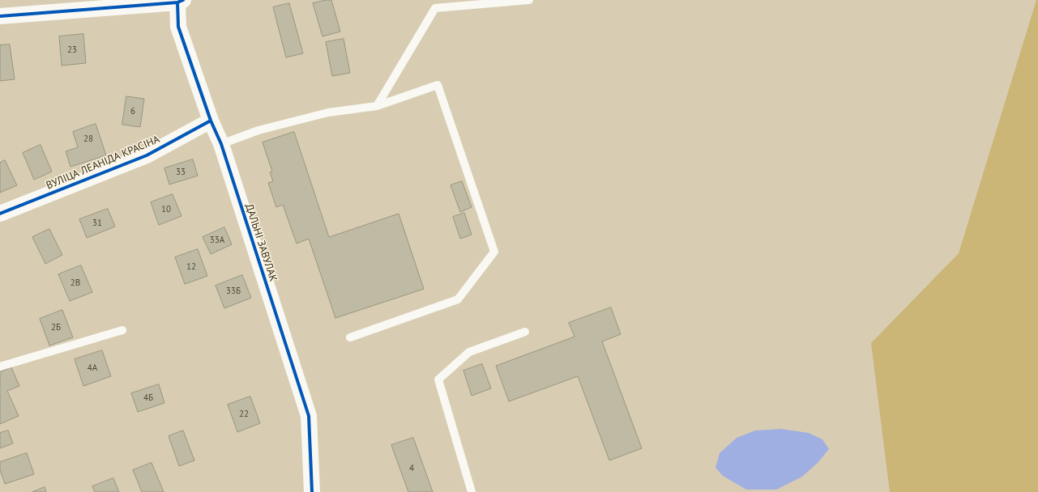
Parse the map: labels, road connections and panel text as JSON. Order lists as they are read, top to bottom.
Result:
{
  "streets": {
    "street": ["ВУЛІЦА ЛЕАНІДА КРАСІНА", "ДАЛЬНІ ЗАВУЛАК"]
  },
  "crossings": [
    ["ВУЛІЦА ЛЕАНІДА КРАСІНА", "ДАЛЬНІ ЗАВУЛАК"]
  ],
  "house_numbers": [
    "23",
    "6",
    "28",
    "33",
    "10",
    "31",
    "33А",
    "12",
    "2В",
    "33Б",
    "2Б",
    "4А",
    "4Б",
    "22",
    "4"
  ]
}
